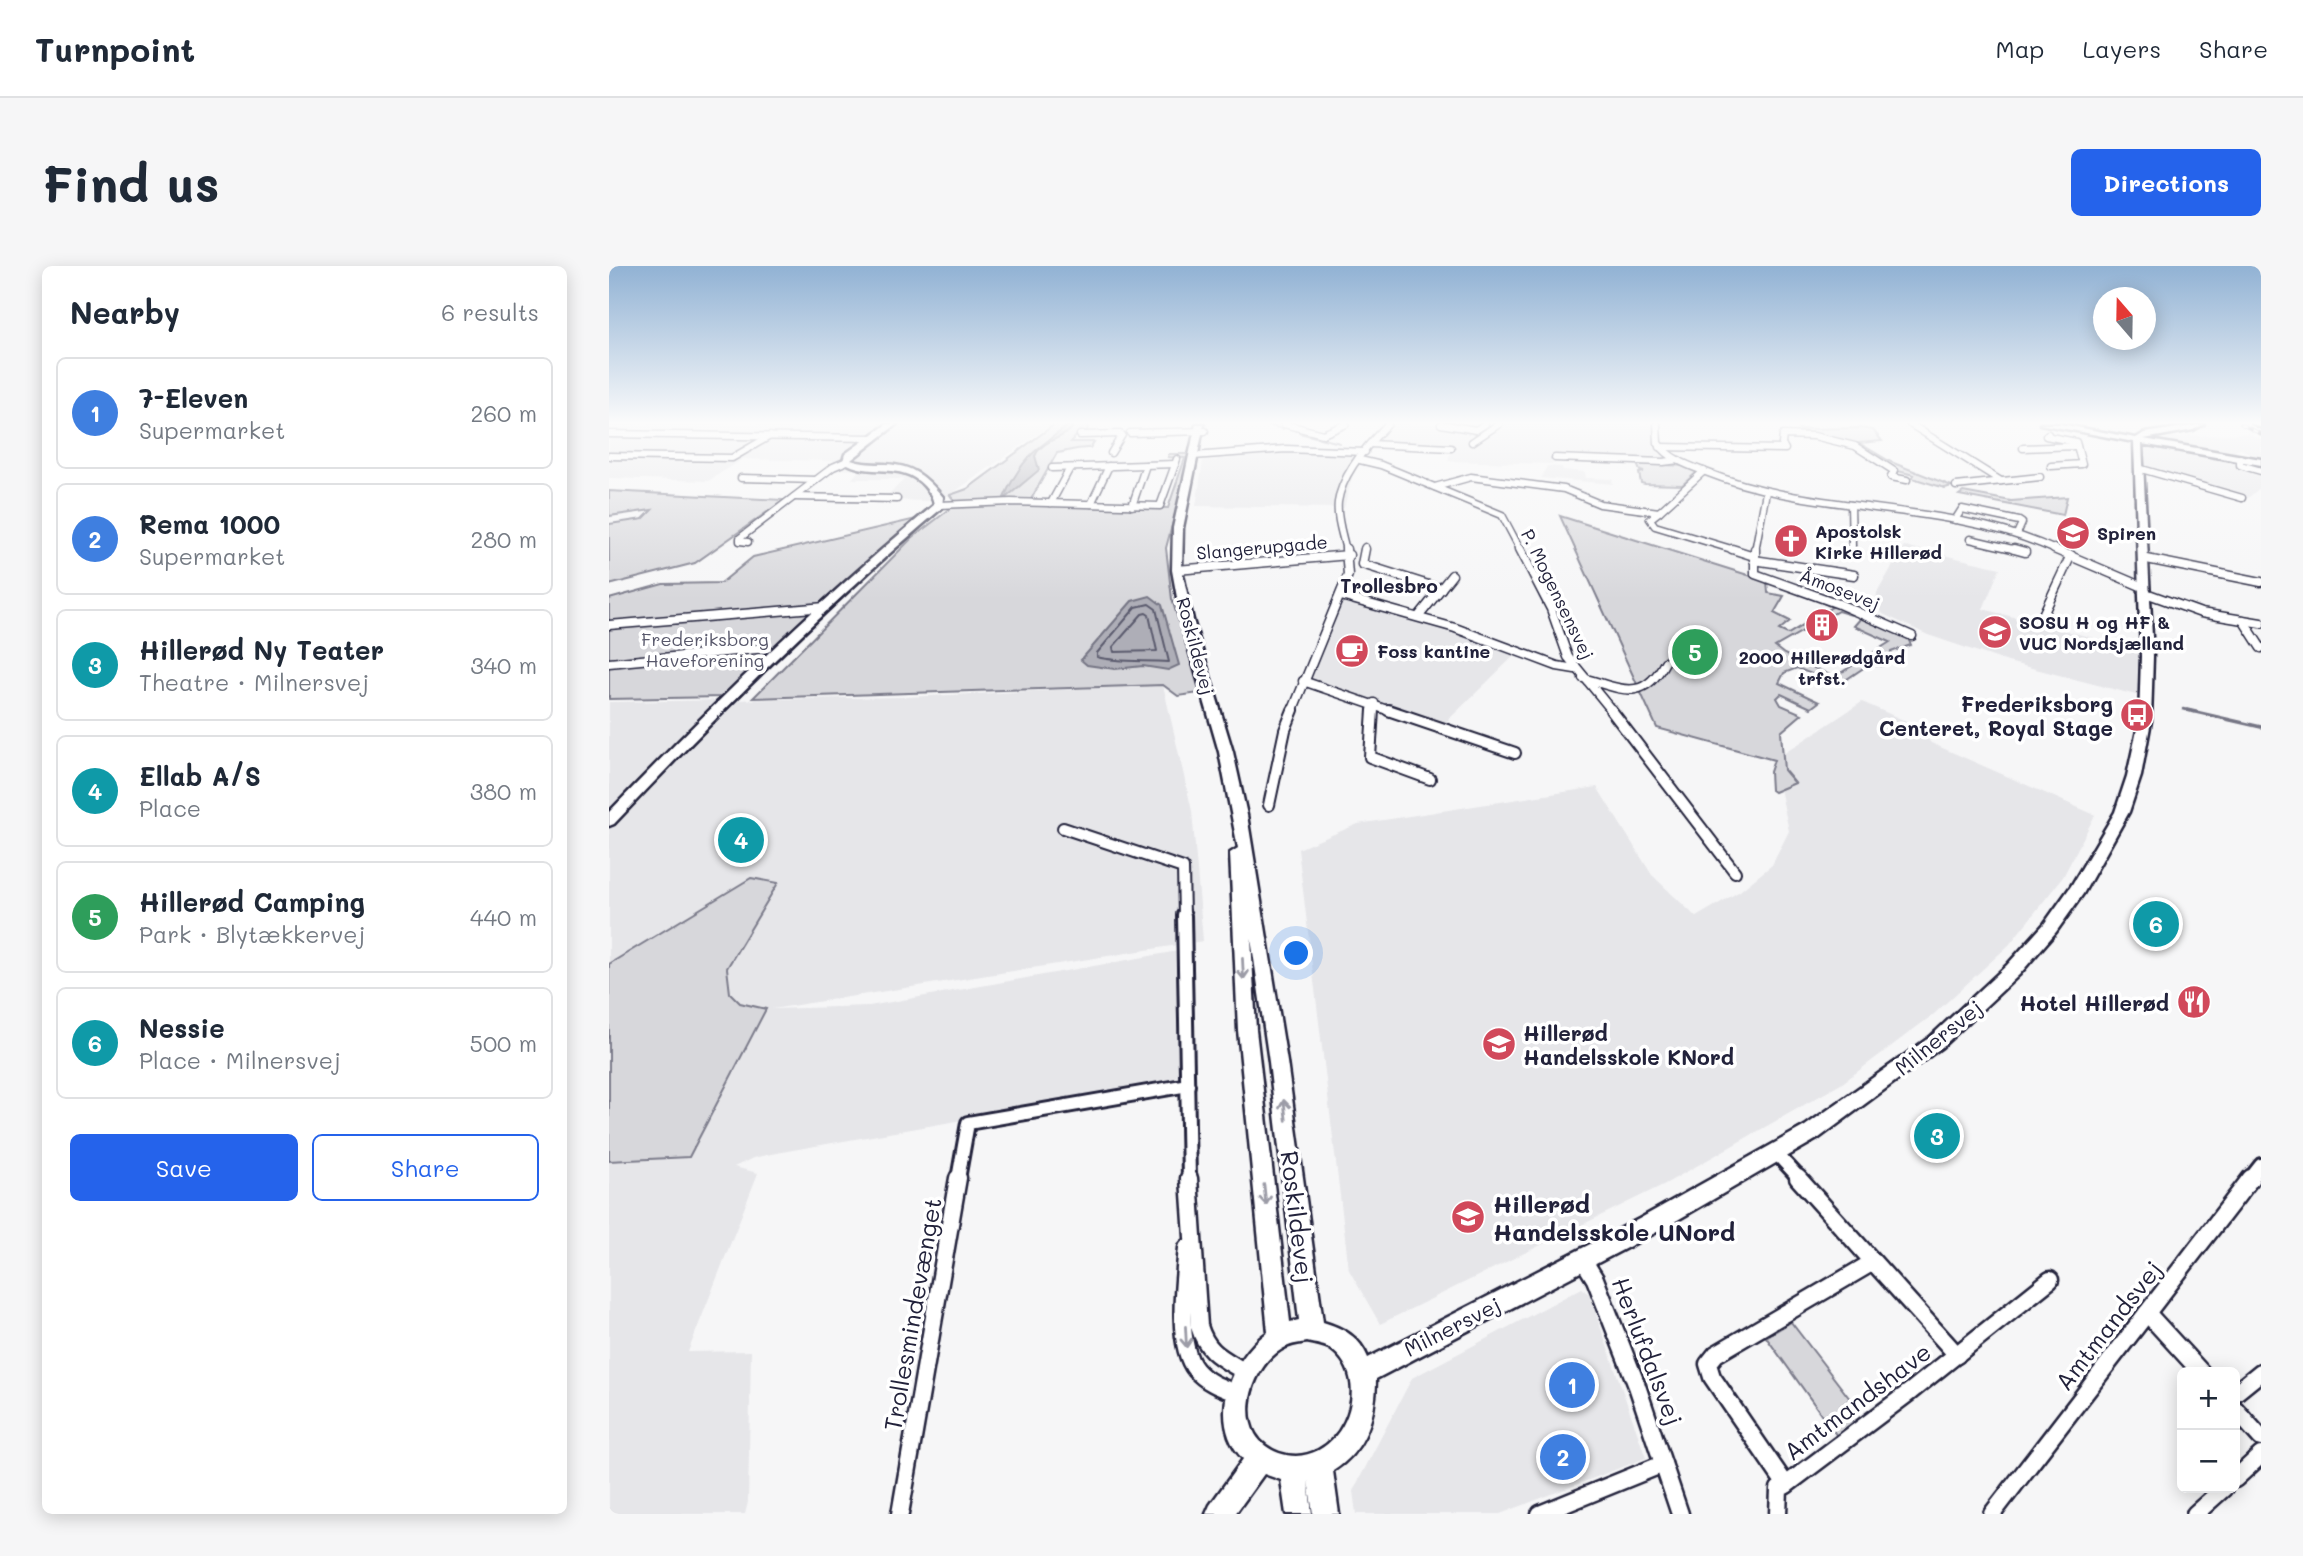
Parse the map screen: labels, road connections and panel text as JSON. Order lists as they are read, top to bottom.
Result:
{
  "streets": {
    "street": [
      "Slangerupgade",
      "Åmosevej",
      "P. Mogensensvej",
      "Roskildevej",
      "Milnersvej",
      "Trollesmindevænget",
      "Amtmandsvej",
      "Herlufdalsvej",
      "Amtmandshave"
    ]
  },
  "crossings": [
    ["Slangerupgade", "Roskildevej"],
    ["Roskildevej", "Milnersvej"],
    ["Milnersvej", "Herlufdalsvej"],
    ["Milnersvej", "Amtmandshave"]
  ],
  "districts": ["Trollesbro"],
  "parks": ["Frederiksborg Haveforening"],
  "places": {
    "school or university": [
      "Spiren",
      "SOSU H og HF & VUC Nordsjælland",
      "Hillerød Handelsskole KNord",
      "Hillerød Handelsskole UNord"
    ],
    "church": ["Apostolsk Kirke Hillerød"],
    "building": ["2000 Hillerødgård trfst."],
    "cafe": ["Foss kantine"],
    "bus stop": ["Frederiksborg Centeret, Royal Stage"],
    "restaurant": ["Hotel Hillerød"]
  },
  "north": "top",
  "page": {
    "header": "Turnpoint",
    "nav": ["Map", "Layers", "Share"],
    "buttons": [
      "Directions",
      ["Save", "Share"]
    ],
    "title": "Find us",
    "heading": ["Nearby", "6 results"],
    "list": [
      {
        "mark": "1",
        "name": "7-Eleven",
        "note": "Supermarket",
        "value": "260 m"
      },
      {
        "mark": "2",
        "name": "Rema 1000",
        "note": "Supermarket",
        "value": "280 m"
      },
      {
        "mark": "3",
        "name": "Hillerød Ny Teater",
        "note": "Theatre · Milnersvej",
        "value": "340 m"
      },
      {
        "mark": "4",
        "name": "Ellab A/S",
        "note": "Place",
        "value": "380 m"
      },
      {
        "mark": "5",
        "name": "Hillerød Camping",
        "note": "Park · Blytækkervej",
        "value": "440 m"
      },
      {
        "mark": "6",
        "name": "Nessie",
        "note": "Place · Milnersvej",
        "value": "500 m"
      }
    ],
    "pins": [
      "5",
      "4",
      "6",
      "3",
      "1",
      "2"
    ],
    "map_buttons": ["+", "−"]
  }
}
